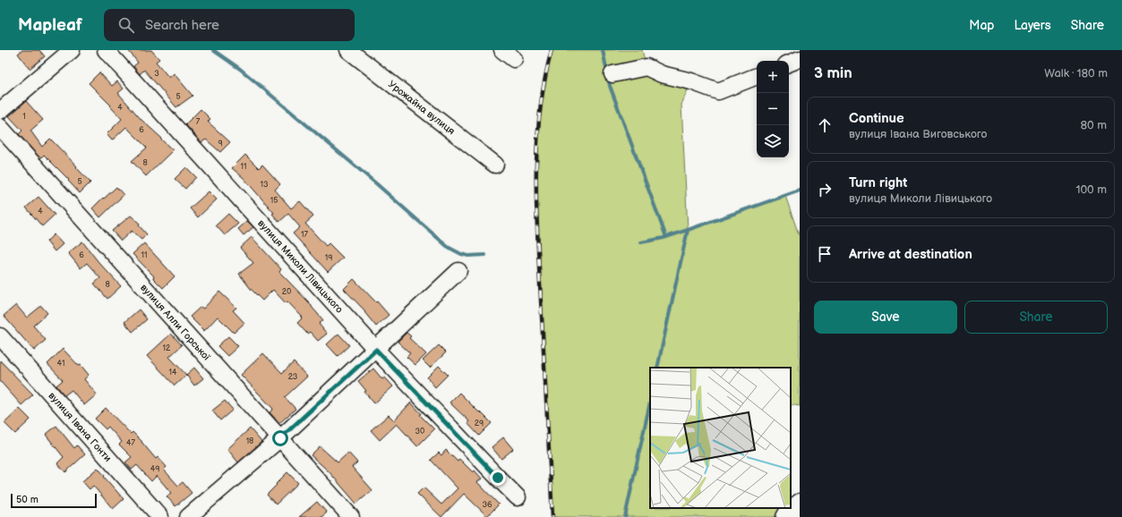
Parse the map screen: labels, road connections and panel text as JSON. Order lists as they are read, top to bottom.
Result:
{
  "streets": {
    "street": [
      "Урожайна вулиця",
      "вулиця Миколи Лівицького",
      "вулиця Алли Горської",
      "вулиця Івана Гонти"
    ]
  },
  "house_numbers": [
    "3",
    "5",
    "4",
    "1",
    "7",
    "6",
    "9",
    "8",
    "11",
    "5",
    "13",
    "15",
    "4",
    "17",
    "6",
    "11",
    "19",
    "8",
    "20",
    "12",
    "41",
    "14",
    "23",
    "29",
    "30",
    "18",
    "47",
    "49",
    "36"
  ],
  "scale_bar": "50 m",
  "page": {
    "header": "Mapleaf",
    "search": "Search here",
    "nav": ["Map", "Layers", "Share"],
    "heading": ["3 min", "Walk · 180 m"],
    "map_buttons": ["+", "−"],
    "list": [
      ["Continue", "вулиця Івана Виговського", "80 m"],
      ["Turn right", "вулиця Миколи Лівицького", "100 m"],
      "Arrive at destination"
    ],
    "buttons": ["Save", "Share"],
    "scale": "50 m"
  }
}
